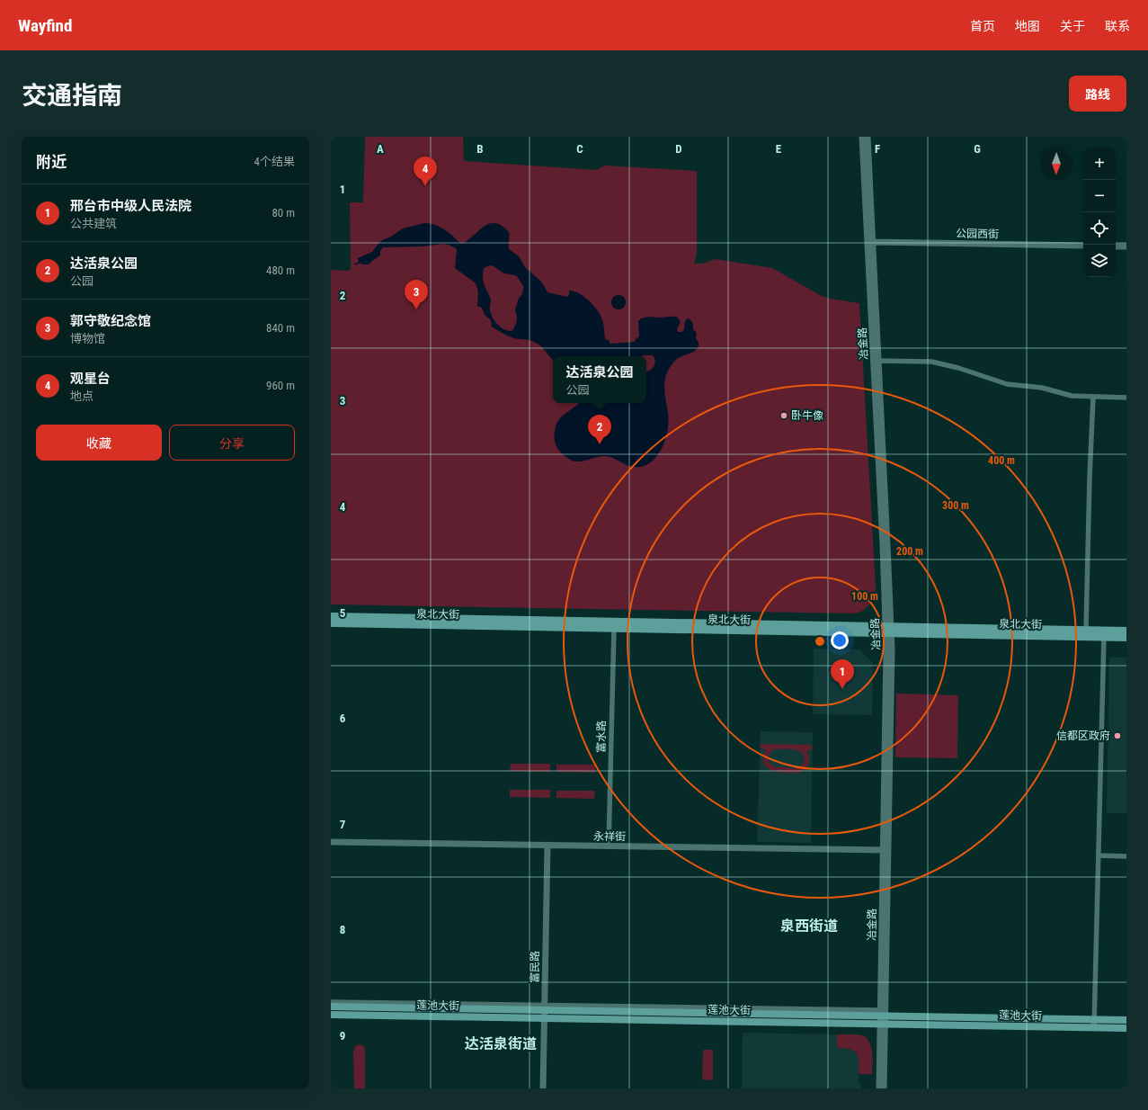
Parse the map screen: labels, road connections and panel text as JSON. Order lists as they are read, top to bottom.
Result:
{
  "streets": {
    "main road": ["泉北大街", "莲池大街"],
    "street": [
      "公园西街",
      "冶金路",
      "富水路",
      "永祥街",
      "富民路"
    ]
  },
  "crossings": [
    ["公园西街", "冶金路"],
    ["冶金路", "泉北大街"],
    ["冶金路", "永祥街"],
    ["冶金路", "莲池大街"],
    ["泉北大街", "富水路"],
    ["富水路", "永祥街"],
    ["永祥街", "富民路"],
    ["富民路", "莲池大街"]
  ],
  "districts": ["泉西街道", "达活泉街道"],
  "places": ["卧牛像", "信都区政府"],
  "north": "bottom",
  "page": {
    "header": "Wayfind",
    "nav": [
      "首页",
      "地图",
      "关于",
      "联系"
    ],
    "title": "交通指南",
    "buttons": [
      "路线",
      ["收藏", "分享"]
    ],
    "heading": ["附近", "4个结果"],
    "map_buttons": ["+", "−"],
    "pins": [
      "4",
      "3",
      "2",
      "1"
    ],
    "list": [
      {
        "mark": "1",
        "name": "邢台市中级人民法院",
        "note": "公共建筑",
        "value": "80 m"
      },
      {
        "mark": "2",
        "name": "达活泉公园",
        "note": "公园",
        "value": "480 m"
      },
      {
        "mark": "3",
        "name": "郭守敬纪念馆",
        "note": "博物馆",
        "value": "840 m"
      },
      {
        "mark": "4",
        "name": "观星台",
        "note": "地点",
        "value": "960 m"
      }
    ],
    "popup": ["达活泉公园", "公园"]
  },
  "grid": {
    "columns": [
      "A",
      "B",
      "C",
      "D",
      "E",
      "F",
      "G"
    ],
    "rows": [
      "1",
      "2",
      "3",
      "4",
      "5",
      "6",
      "7",
      "8",
      "9"
    ]
  },
  "rings": [
    "400 m",
    "300 m",
    "200 m",
    "100 m"
  ]
}
